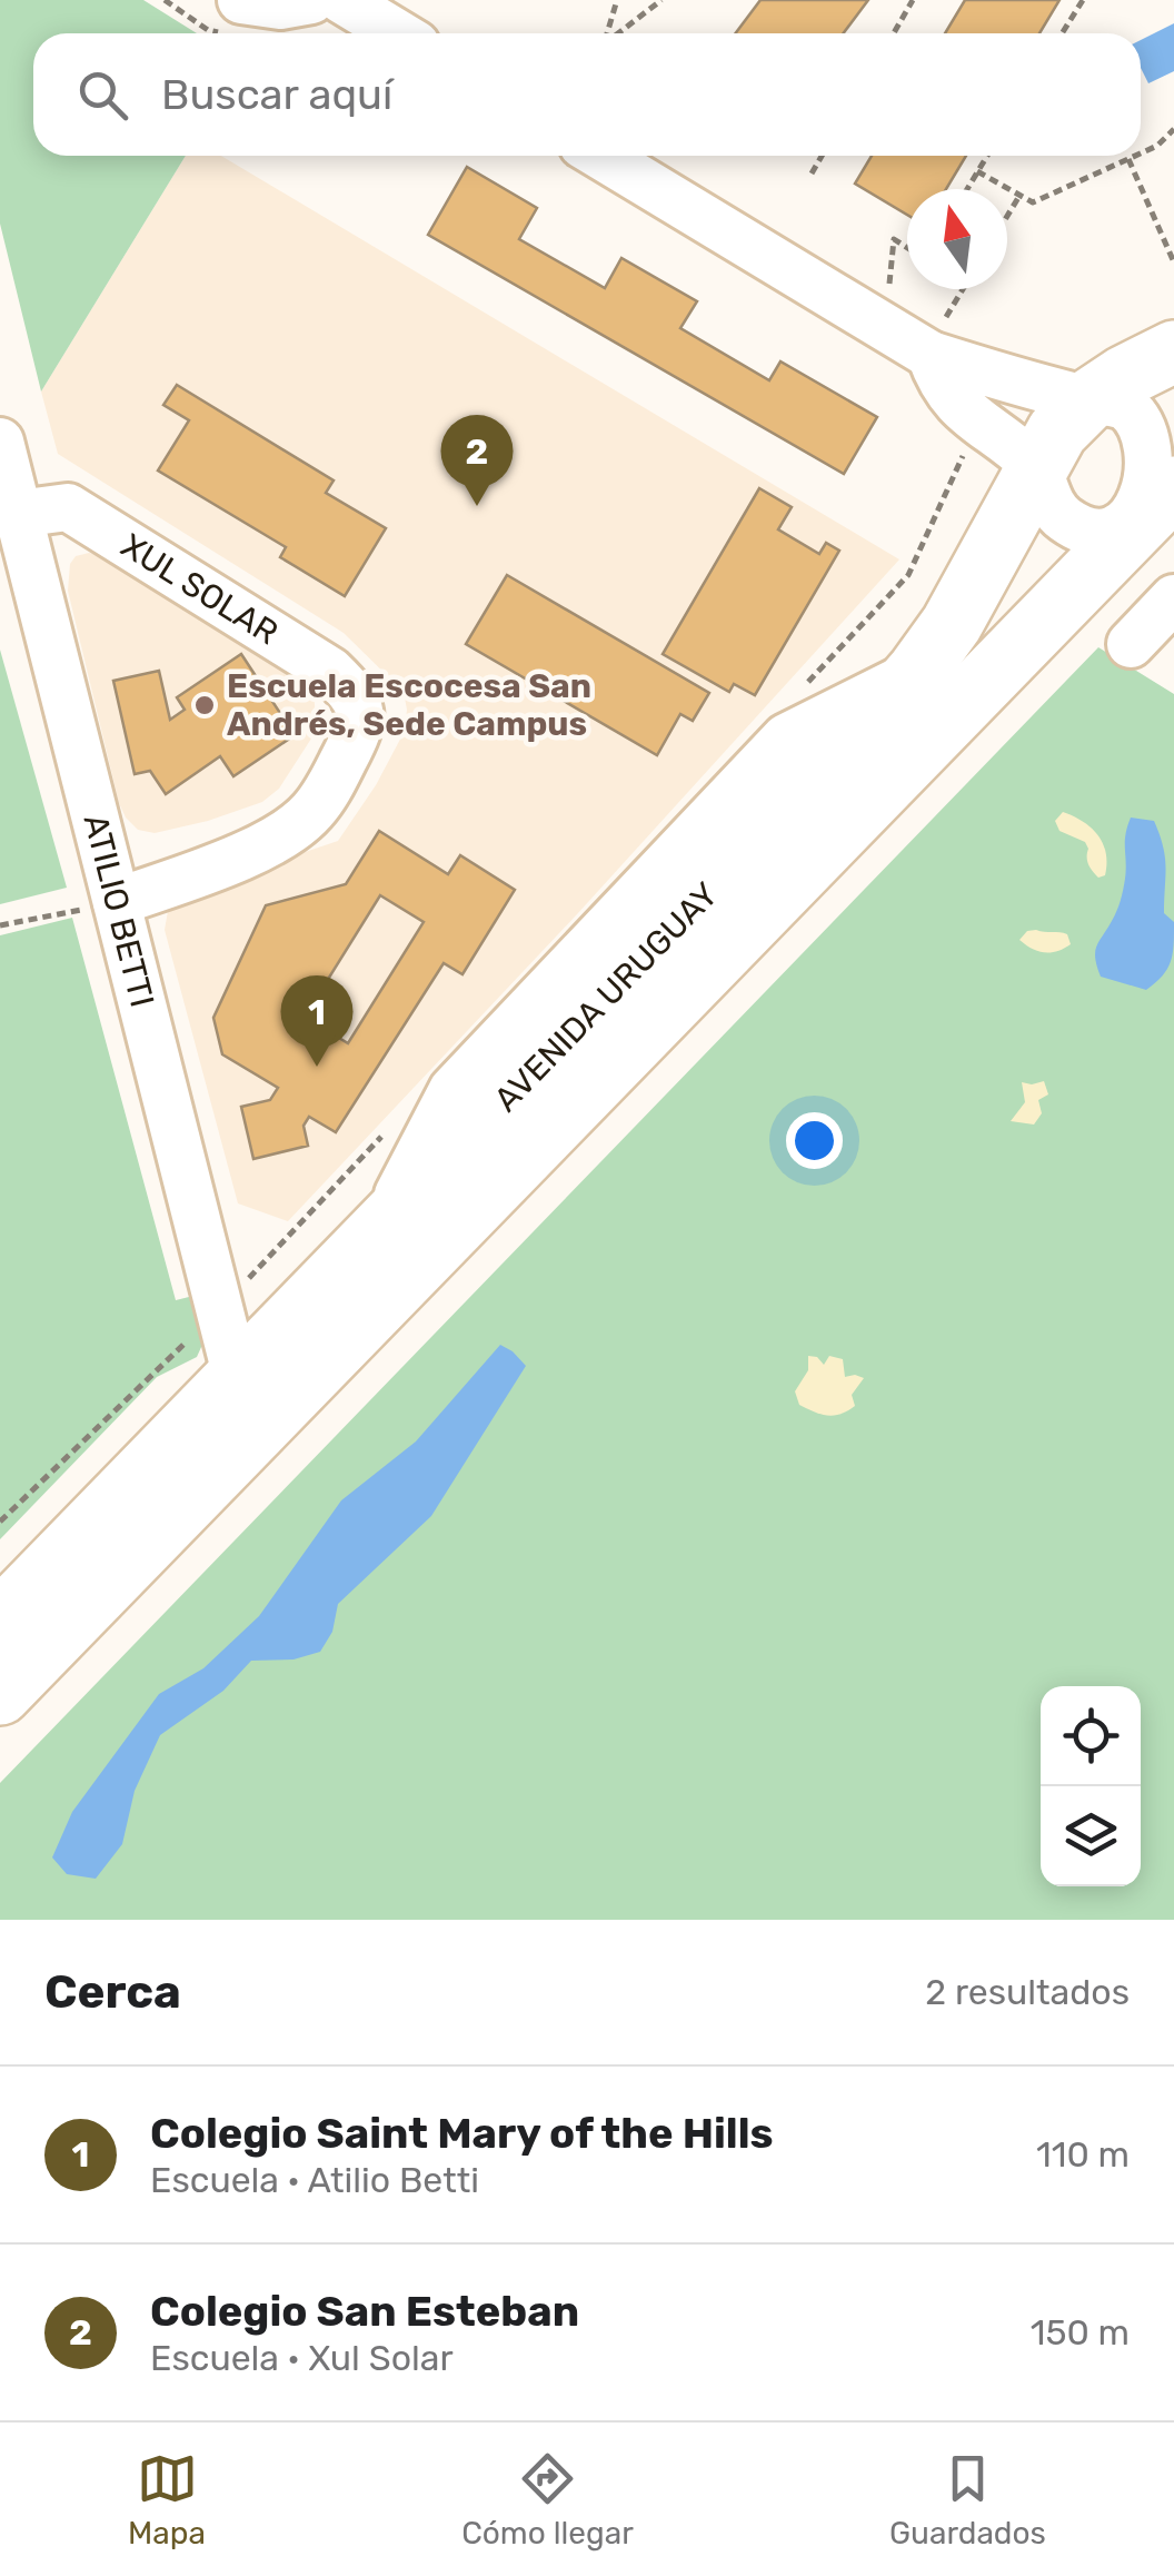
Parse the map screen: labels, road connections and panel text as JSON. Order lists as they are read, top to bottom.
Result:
{
  "streets": {
    "main road": ["AVENIDA URUGUAY"],
    "street": ["XUL SOLAR", "ATILIO BETTI"]
  },
  "crossings": [
    ["XUL SOLAR", "ATILIO BETTI"],
    ["ATILIO BETTI", "AVENIDA URUGUAY"]
  ],
  "places": ["Escuela Escocesa San Andrés, Sede Campus"],
  "north": "top",
  "page": {
    "search": "Buscar aquí",
    "pins": ["2", "1"],
    "heading": ["Cerca", "2 resultados"],
    "list": [
      {
        "mark": "1",
        "name": "Colegio Saint Mary of the Hills",
        "note": "Escuela · Atilio Betti",
        "value": "110 m"
      },
      {
        "mark": "2",
        "name": "Colegio San Esteban",
        "note": "Escuela · Xul Solar",
        "value": "150 m"
      }
    ],
    "nav": ["Mapa", "Cómo llegar", "Guardados"]
  }
}
